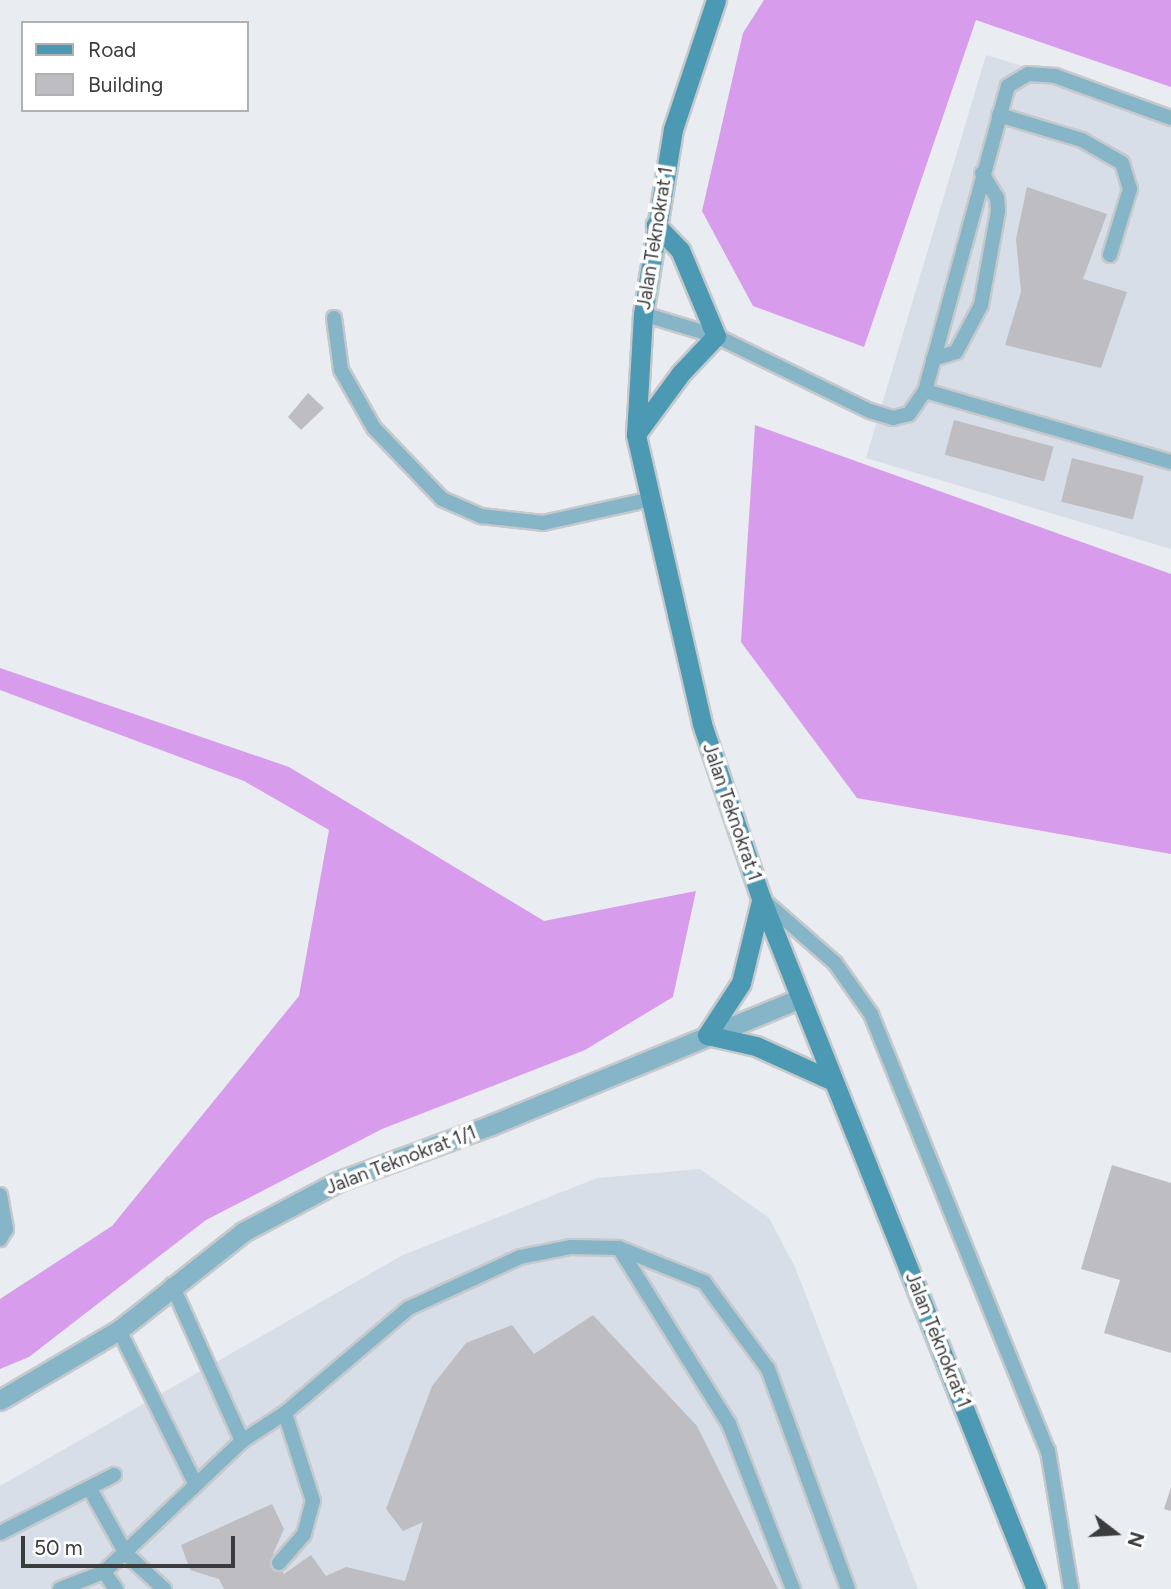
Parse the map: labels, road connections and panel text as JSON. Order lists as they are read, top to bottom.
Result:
{
  "streets": {
    "main road": ["Jalan Teknokrat 1"],
    "street": ["Jalan Teknokrat 1/1"]
  },
  "crossings": [
    ["Jalan Teknokrat 1", "Jalan Teknokrat 1/1"]
  ],
  "legend": ["Road", "Building"],
  "scale_bar": "50 m",
  "north": "right"
}
